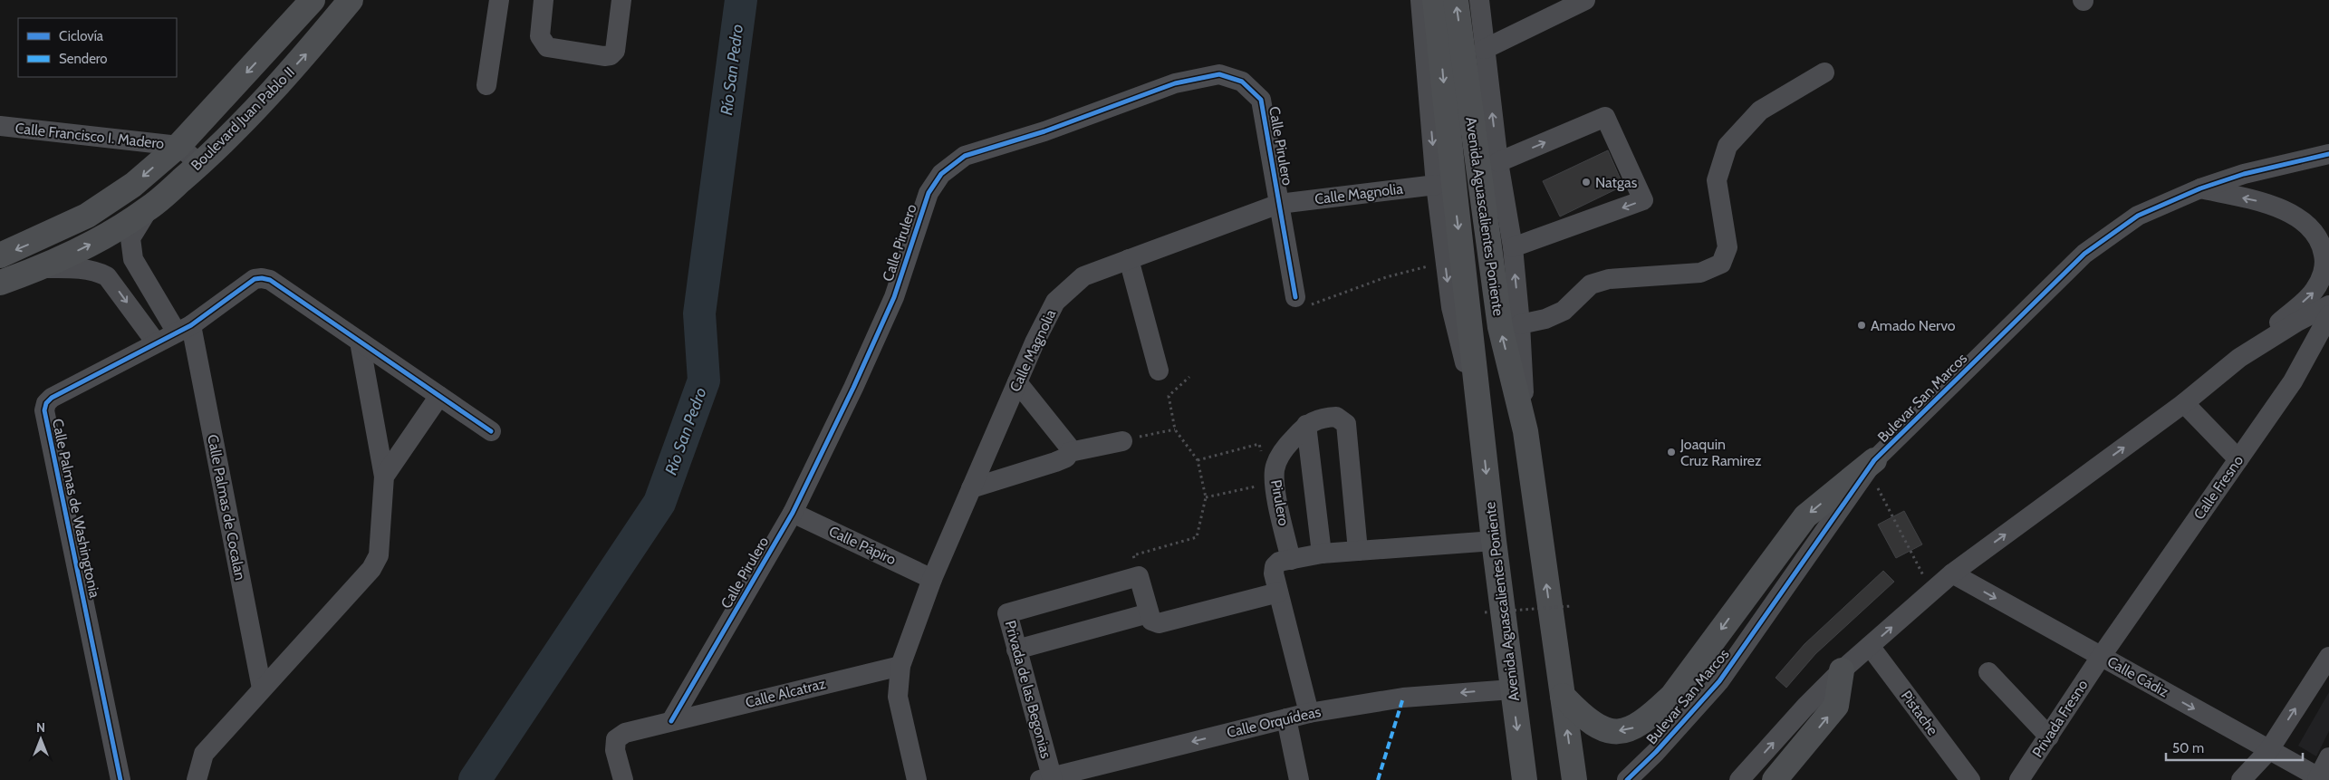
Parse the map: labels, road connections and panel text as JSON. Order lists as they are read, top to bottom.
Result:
{
  "streets": {
    "main road": ["Boulevard Juan Pablo II", "Avenida Aguascalientes Poniente"],
    "street": [
      "Calle Francisco I. Madero",
      "Calle Pirulero",
      "Calle Magnolia",
      "Bulevar San Marcos",
      "Calle Fresno",
      "Pirulero",
      "Calle Palmas de Cocalan",
      "Calle Palmas de Washingtonia",
      "Calle Pápiro",
      "Calle Cádiz",
      "Privada de las Begonias",
      "Calle Alcatraz",
      "Pistache",
      "Privada Fresno",
      "Calle Orquídeas"
    ]
  },
  "crossings": [
    ["Boulevard Juan Pablo II", "Calle Francisco I. Madero"],
    ["Boulevard Juan Pablo II", "Calle Palmas de Cocalan"],
    ["Calle Pirulero", "Calle Magnolia"],
    ["Calle Pirulero", "Calle Pápiro"],
    ["Calle Pirulero", "Calle Alcatraz"],
    ["Calle Magnolia", "Avenida Aguascalientes Poniente"],
    ["Calle Magnolia", "Calle Pápiro"],
    ["Calle Magnolia", "Calle Alcatraz"],
    ["Avenida Aguascalientes Poniente", "Calle Orquídeas"],
    ["Calle Fresno", "Calle Cádiz"],
    ["Calle Fresno", "Privada Fresno"],
    ["Calle Palmas de Cocalan", "Calle Palmas de Washingtonia"],
    ["Calle Cádiz", "Privada Fresno"],
    ["Privada de las Begonias", "Calle Orquídeas"]
  ],
  "one_way": ["Calle Cádiz"],
  "water": ["Río San Pedro"],
  "places": ["Natgas", "Amado Nervo", "Joaquin Cruz Ramirez"],
  "legend": ["Ciclovía", "Sendero"],
  "scale_bar": "50 m",
  "north": "top"
}
